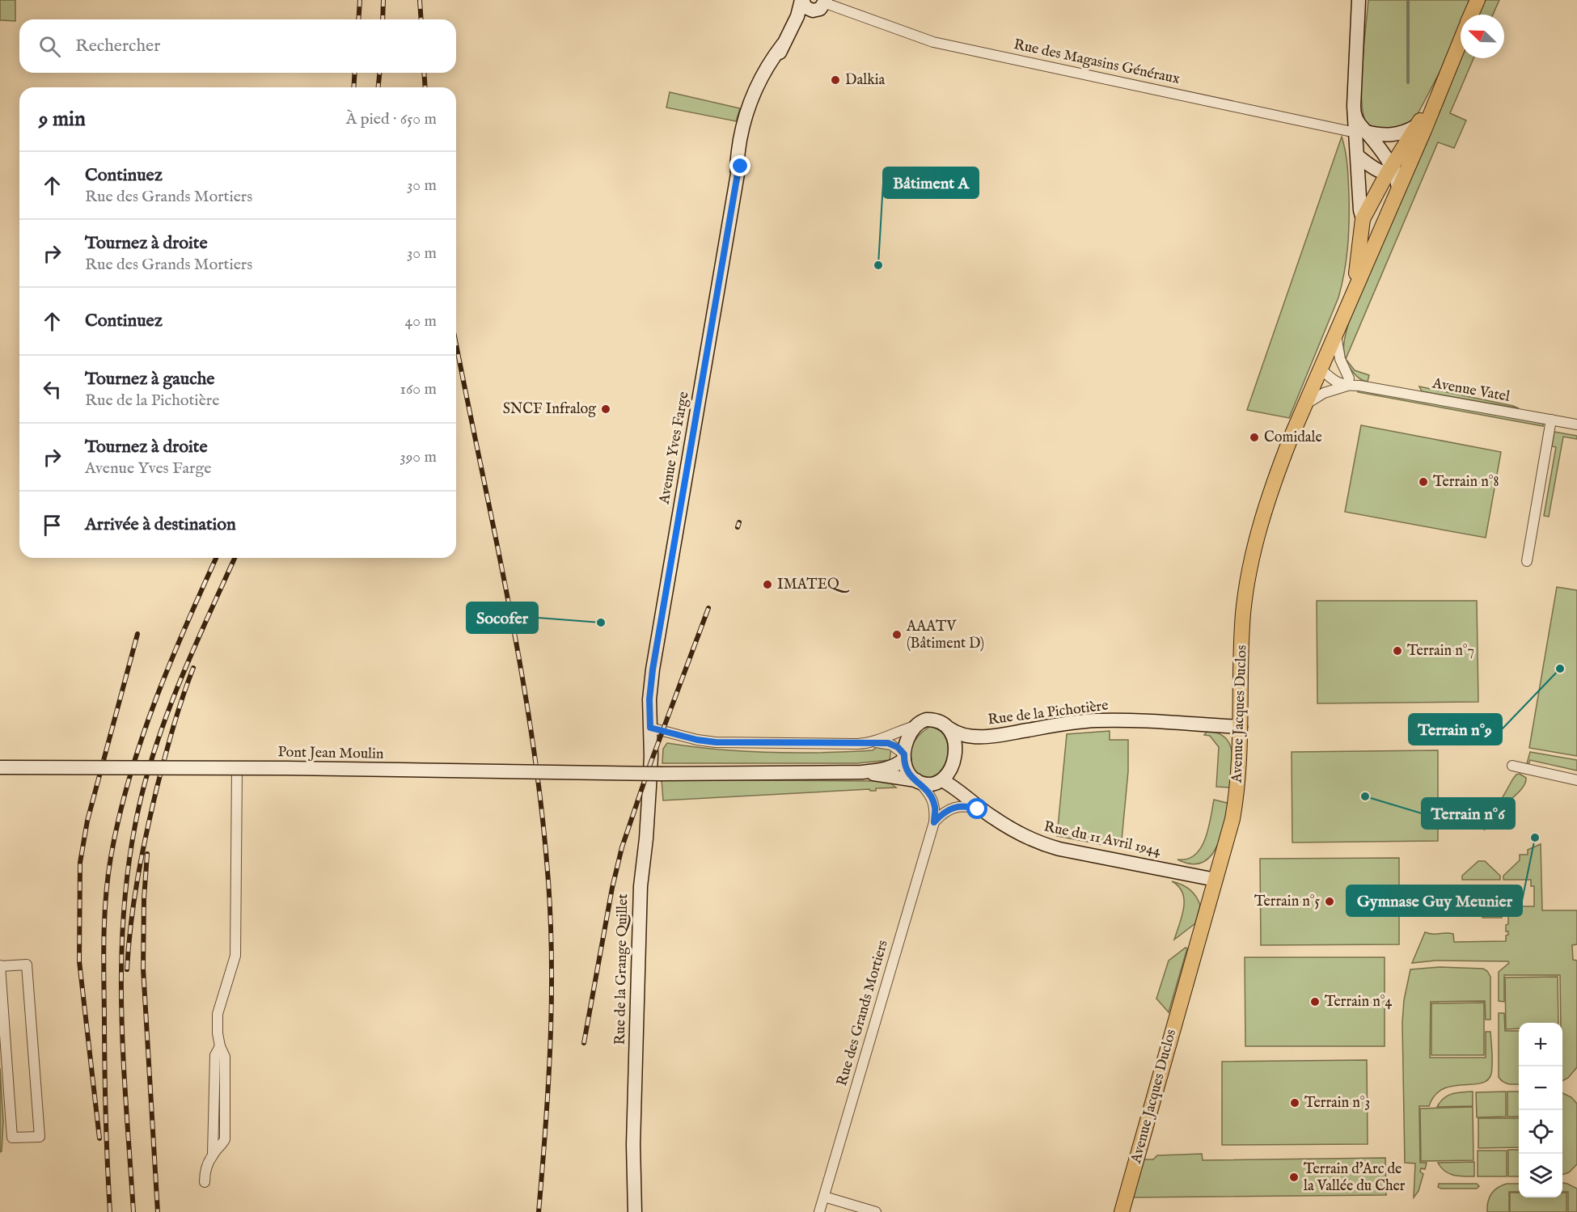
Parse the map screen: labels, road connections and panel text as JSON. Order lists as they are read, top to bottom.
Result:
{
  "streets": {
    "main road": [
      "Avenue Yves Farge",
      "Rue de la Pichotière",
      "Avenue Jacques Duclos",
      "Pont Jean Moulin",
      "Rue du 11 Avril 1944",
      "Rue de la Grange Quillet"
    ],
    "street": ["Rue des Magasins Généraux", "Avenue Vatel", "Rue des Grands Mortiers"]
  },
  "crossings": [
    ["Rue des Magasins Généraux", "Avenue Yves Farge"],
    ["Avenue Vatel", "Avenue Jacques Duclos"],
    ["Avenue Yves Farge", "Rue de la Grange Quillet"],
    ["Rue de la Pichotière", "Avenue Jacques Duclos"],
    ["Rue de la Pichotière", "Rue du 11 Avril 1944"],
    ["Rue de la Pichotière", "Rue des Grands Mortiers"],
    ["Avenue Jacques Duclos", "Rue du 11 Avril 1944"],
    ["Rue du 11 Avril 1944", "Rue des Grands Mortiers"]
  ],
  "places": [
    "Dalkia",
    "Bâtiment A",
    "SNCF Infralog",
    "Comidale",
    "Terrain n°8",
    "IMATEQ",
    "Socofer",
    "AAATV (Bâtiment D)",
    "Terrain n°7",
    "Terrain n°9",
    "Terrain n°6",
    "Gymnase Guy Meunier",
    "Terrain n°5",
    "Terrain n°4",
    "Terrain n°3",
    "Terrain d'Arc de la Vallée du Cher"
  ],
  "north": "top left",
  "page": {
    "search": "Rechercher",
    "heading": ["9 min", "À pied · 650 m"],
    "list": [
      ["Continuez", "Rue des Grands Mortiers", "30 m"],
      ["Tournez à droite", "Rue des Grands Mortiers", "30 m"],
      ["Continuez", "40 m"],
      ["Tournez à gauche", "Rue de la Pichotière", "160 m"],
      ["Tournez à droite", "Avenue Yves Farge", "390 m"],
      "Arrivée à destination"
    ],
    "map_buttons": ["+", "−"]
  }
}
